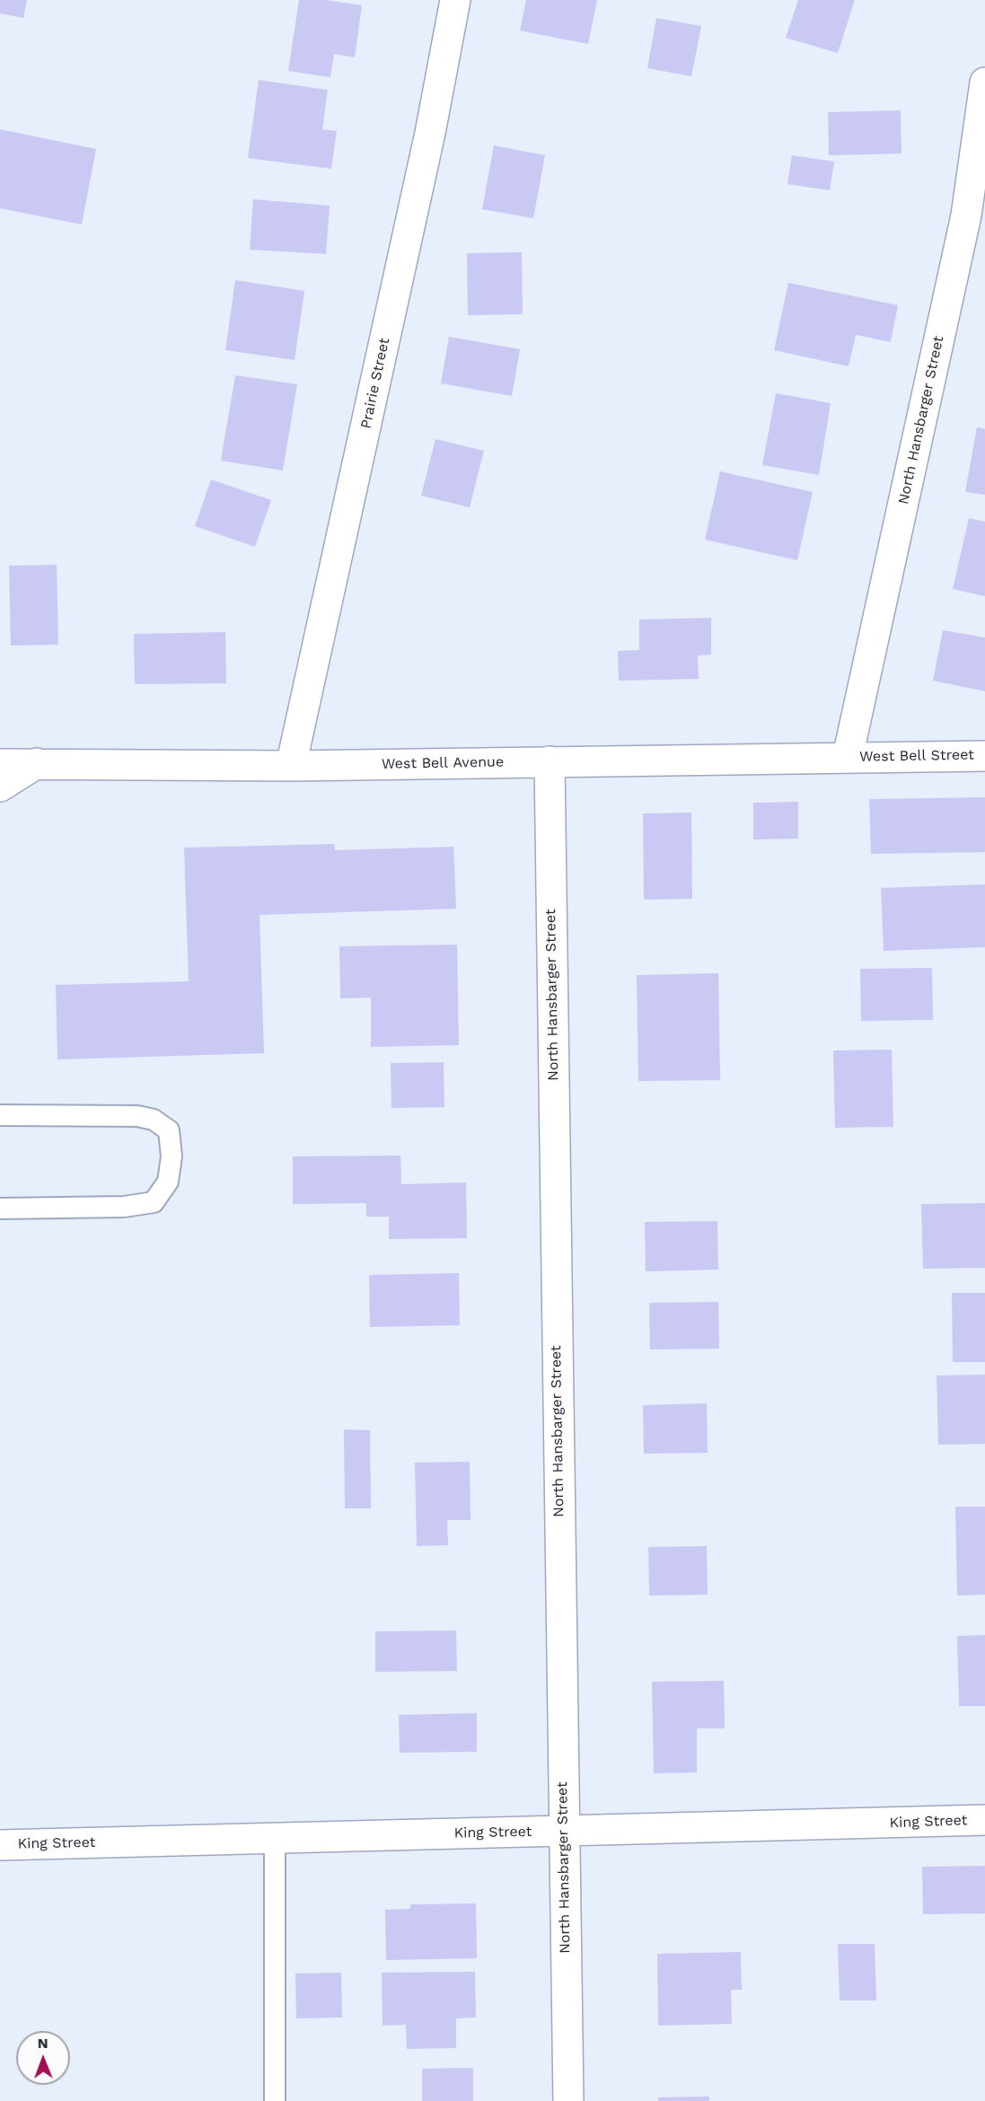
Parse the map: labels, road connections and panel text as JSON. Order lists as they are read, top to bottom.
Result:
{
  "streets": {
    "street": [
      "Prairie Street",
      "North Hansbarger Street",
      "West Bell Street",
      "West Bell Avenue",
      "King Street"
    ]
  },
  "crossings": [
    ["Prairie Street", "West Bell Avenue"],
    ["North Hansbarger Street", "West Bell Street"],
    ["North Hansbarger Street", "West Bell Avenue"],
    ["North Hansbarger Street", "King Street"],
    ["West Bell Street", "West Bell Avenue"]
  ],
  "north": "top"
}
